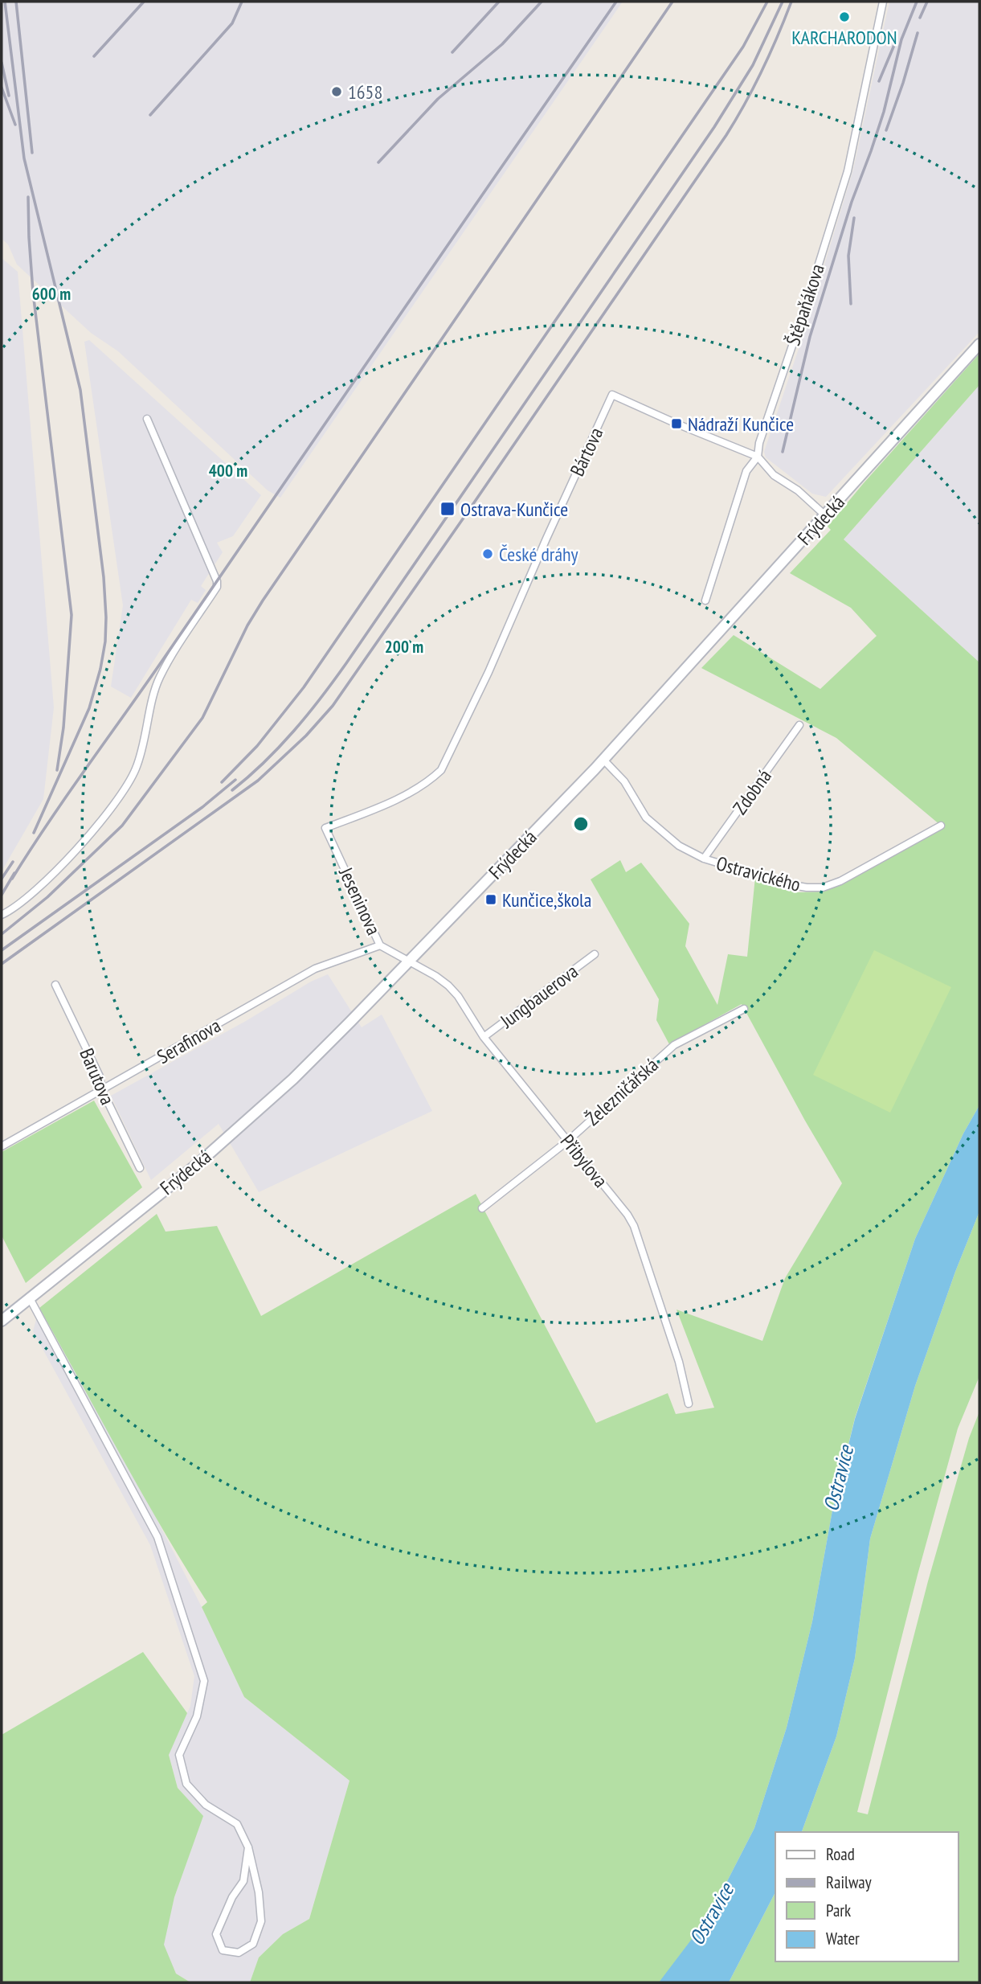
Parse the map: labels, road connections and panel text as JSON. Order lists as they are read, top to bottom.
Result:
{
  "streets": {
    "main road": ["Frýdecká"],
    "street": [
      "Štěpaňákova",
      "Bártova",
      "Zdobná",
      "Ostravického",
      "Jeseninova",
      "Jungbauerova",
      "Serafinova",
      "Barutova",
      "Železničářská",
      "Přibylova"
    ]
  },
  "crossings": [
    ["Štěpaňákova", "Bártova"],
    ["Bártova", "Frýdecká"],
    ["Bártova", "Jeseninova"],
    ["Frýdecká", "Ostravického"],
    ["Frýdecká", "Jeseninova"],
    ["Frýdecká", "Přibylova"],
    ["Zdobná", "Ostravického"],
    ["Jeseninova", "Serafinova"],
    ["Jeseninova", "Přibylova"],
    ["Jungbauerova", "Přibylova"],
    ["Serafinova", "Barutova"],
    ["Železničářská", "Přibylova"]
  ],
  "water": ["Ostravice"],
  "places": {
    "other": ["KARCHARODON", "1658", "České dráhy"],
    "transit": ["Nádraží Kunčice", "Ostrava-Kunčice", "Kunčice,škola"]
  },
  "legend": [
    "Road",
    "Railway",
    "Park",
    "Water"
  ],
  "rings": ["600 m", "400 m", "200 m"]
}
